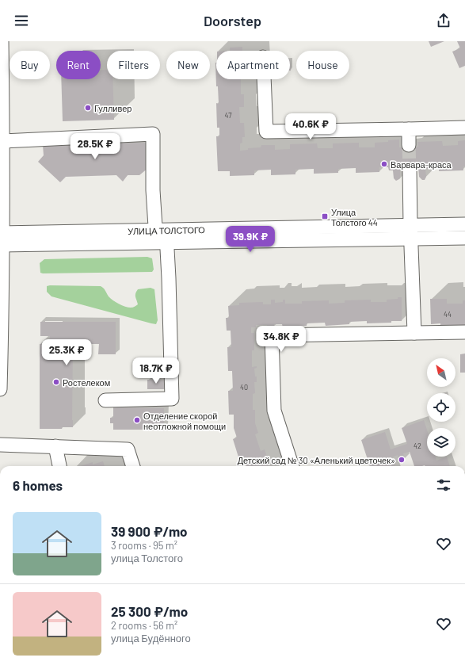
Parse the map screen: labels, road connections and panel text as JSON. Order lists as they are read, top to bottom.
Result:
{
  "streets": {
    "street": ["УЛИЦА ТОЛСТОГО"]
  },
  "places": {
    "other": [
      "Гулливер",
      "Варвара-краса",
      "Ростелеком",
      "Отделение скорой неотложной помощи",
      "Детский сад № 30 «Аленький цветочек»"
    ],
    "transit": ["Улица Толстого 44"]
  },
  "house_numbers": [
    "47",
    "44",
    "40",
    "42"
  ],
  "north": "top left",
  "page": {
    "header": "Doorstep",
    "chip": [
      "Buy",
      "Rent",
      "Filters",
      "New",
      "Apartment",
      "House"
    ],
    "price": [
      "40.6K ₽",
      "28.5K ₽",
      "39.9K ₽",
      "34.8K ₽",
      "25.3K ₽",
      "18.7K ₽"
    ],
    "heading": "6 homes",
    "list": [
      {
        "name": "39 900 ₽/mo",
        "note": "3 rooms · 95 m² · улица Толстого"
      },
      {
        "name": "25 300 ₽/mo",
        "note": "2 rooms · 56 m² · улица Будённого"
      }
    ]
  }
}
